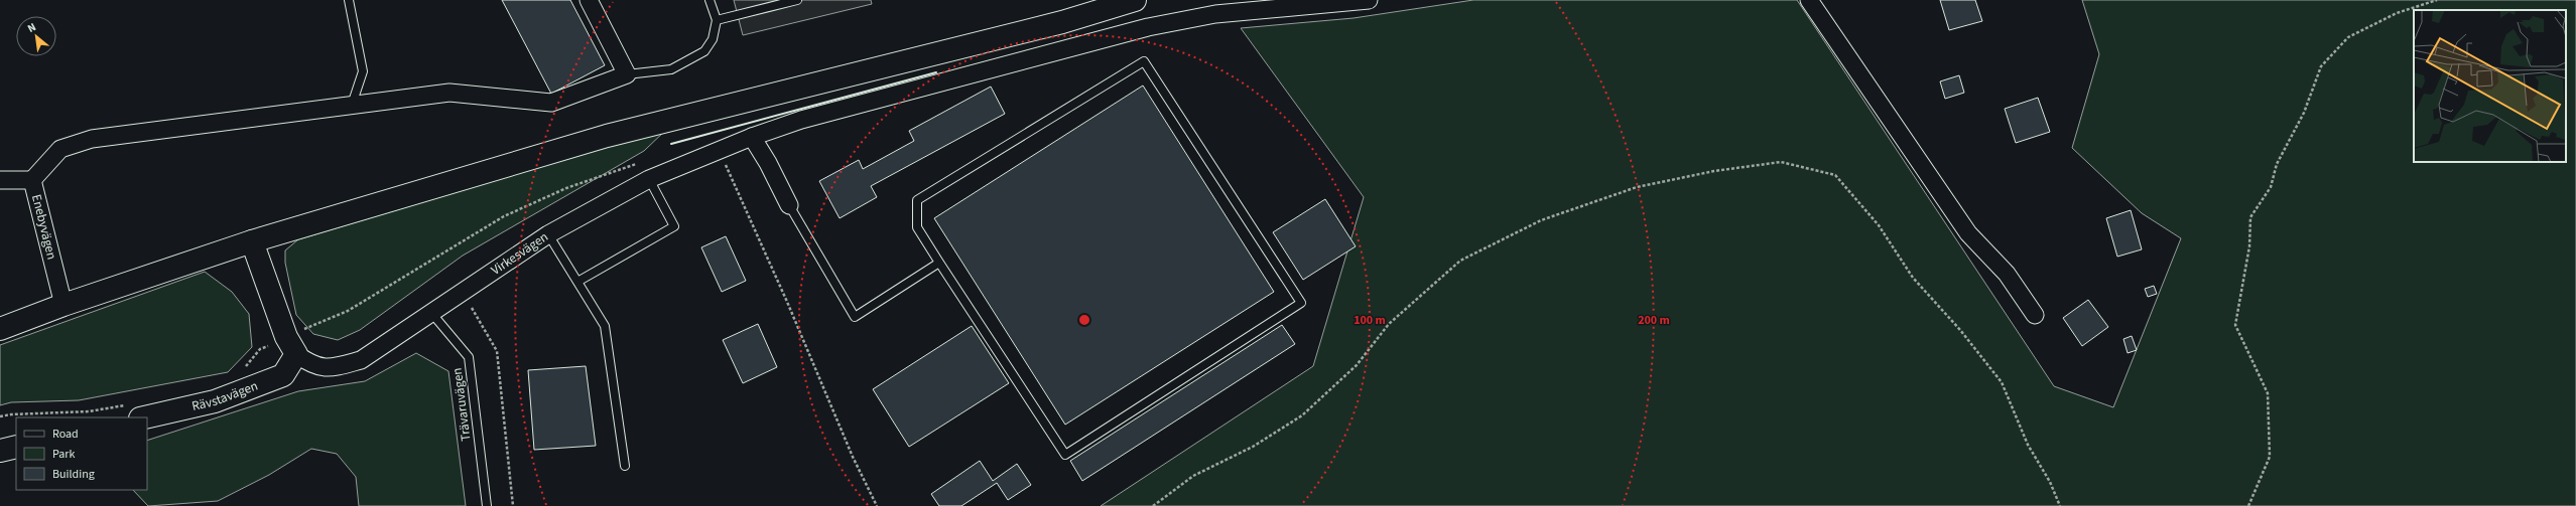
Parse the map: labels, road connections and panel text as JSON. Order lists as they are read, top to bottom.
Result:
{
  "streets": {
    "main road": ["Rävstavägen"],
    "street": ["Enebyvägen", "Virkesvägen"],
    "lane": ["Trävaruvägen"]
  },
  "crossings": [
    ["Virkesvägen", "Rävstavägen"],
    ["Virkesvägen", "Trävaruvägen"]
  ],
  "legend": ["Road", "Park", "Building"],
  "north": "top left",
  "rings": ["100 m", "200 m"]
}
